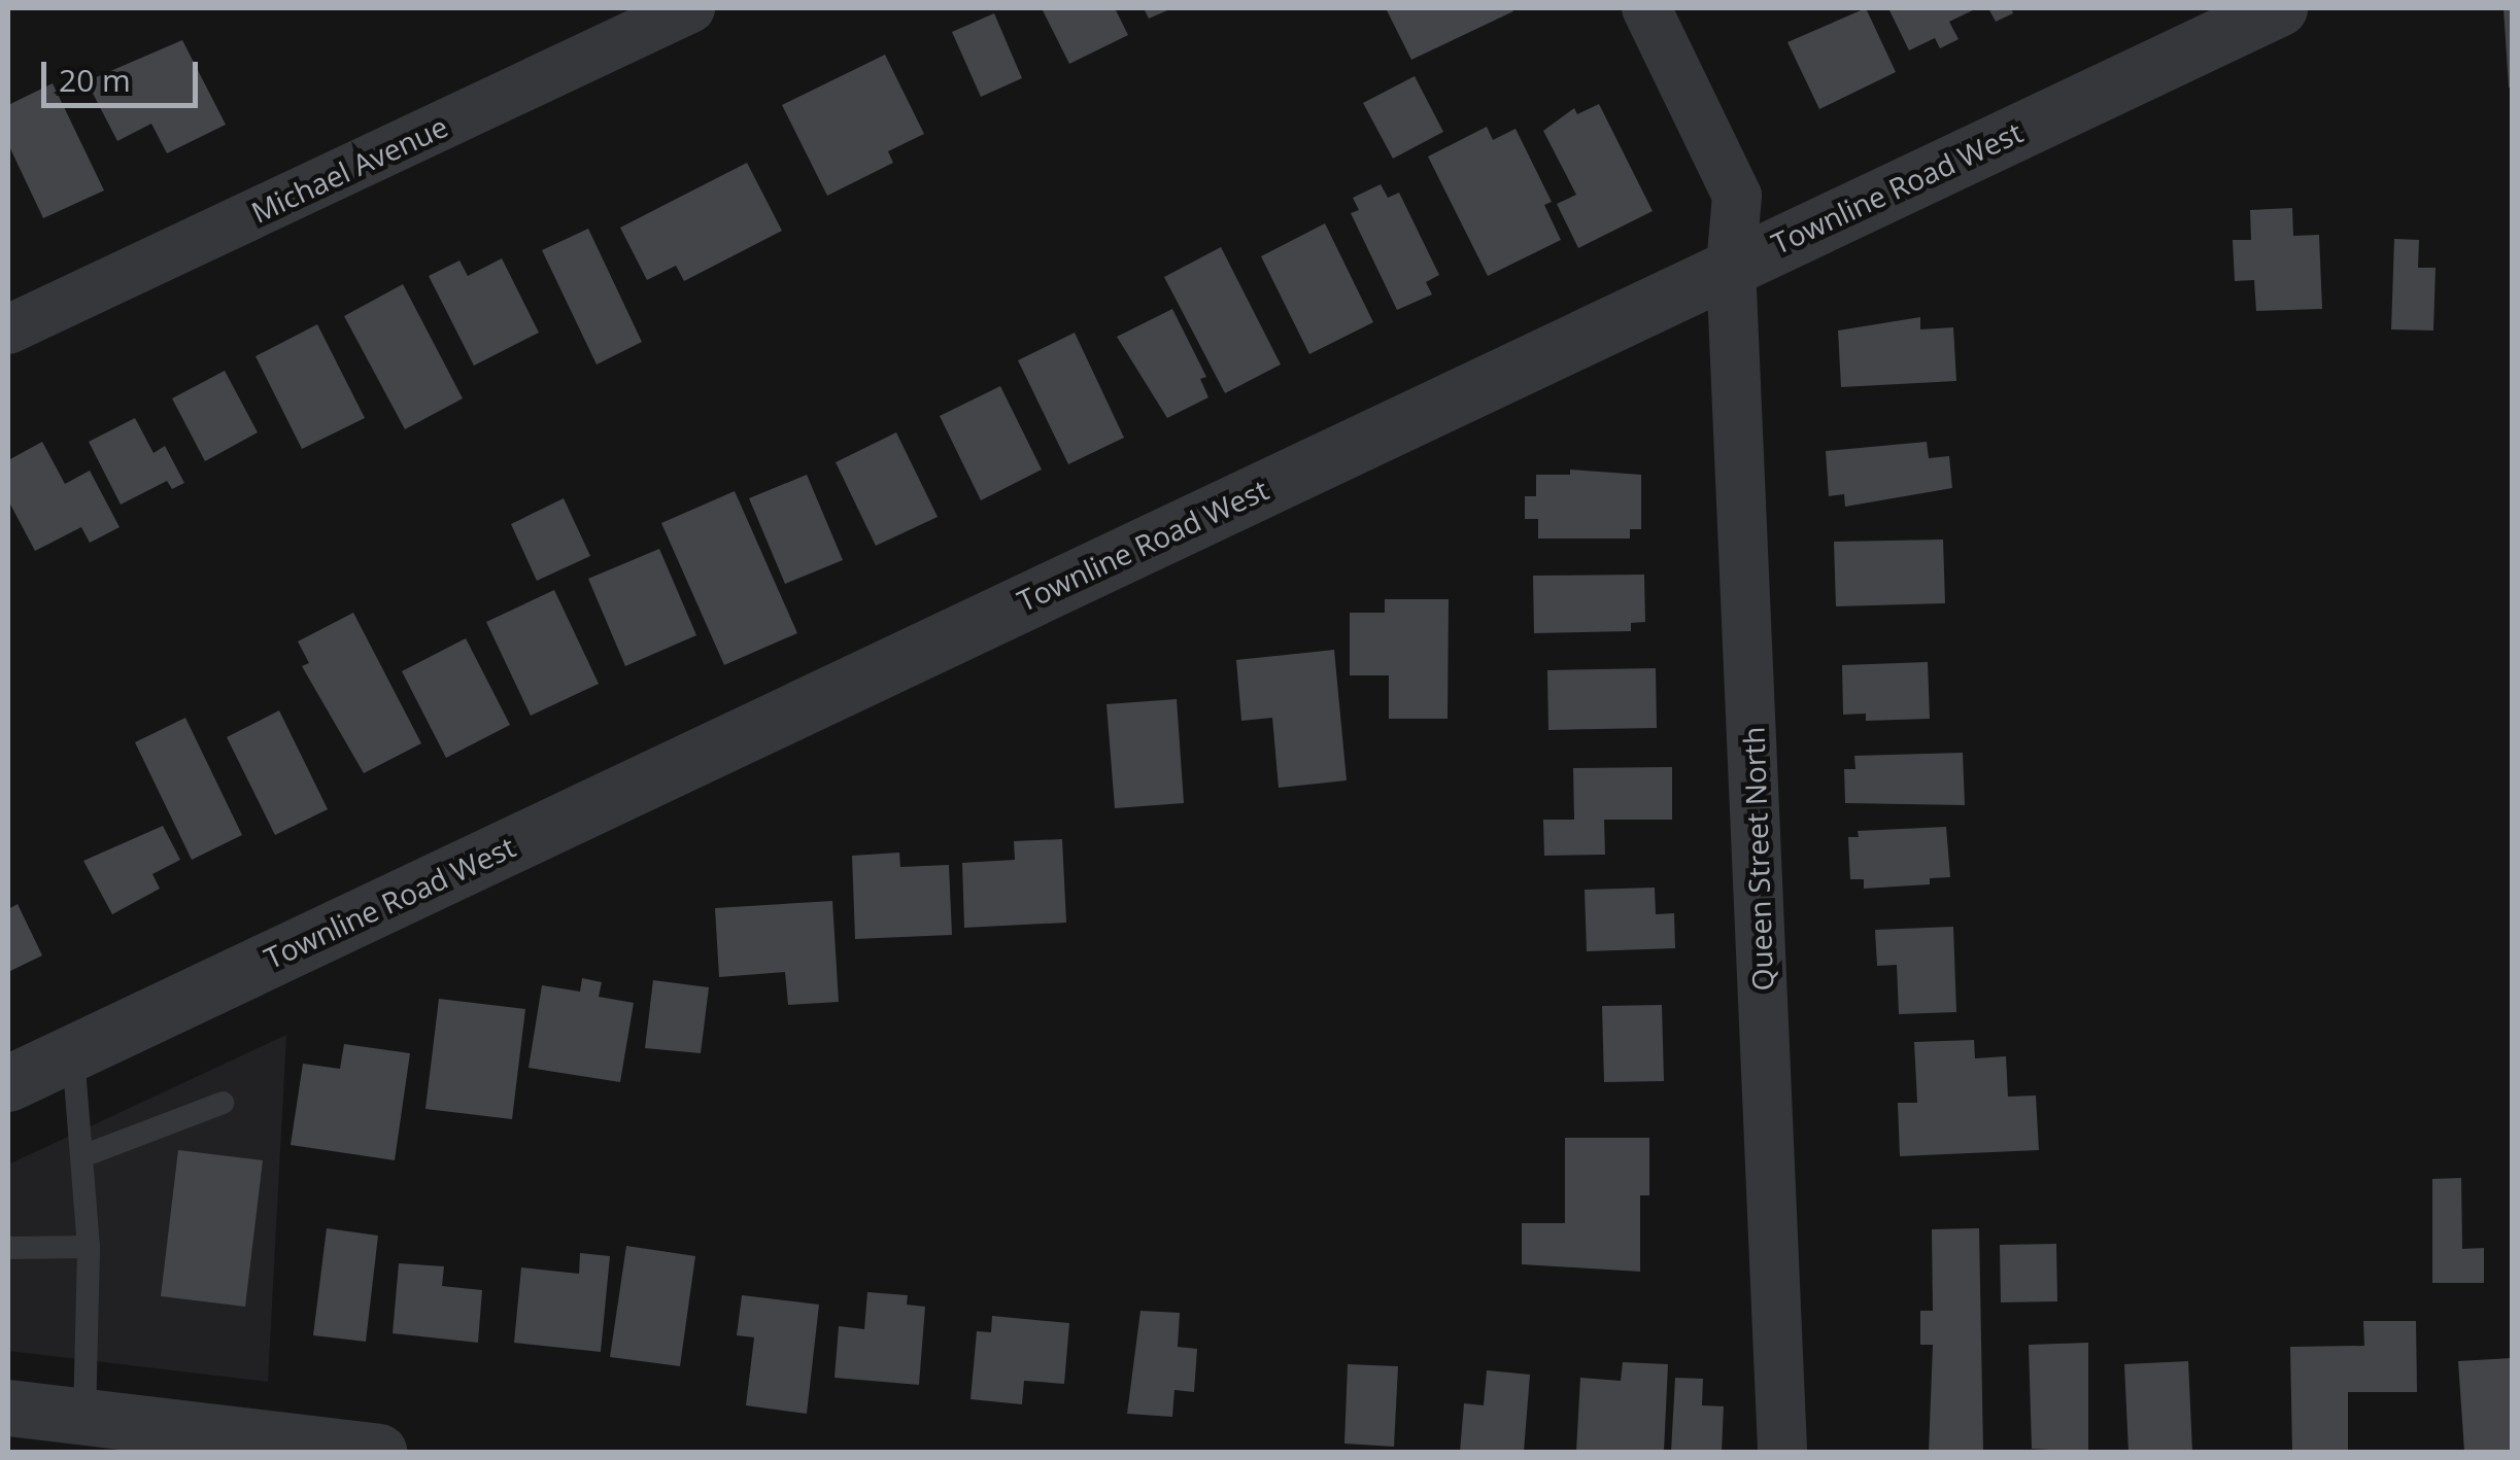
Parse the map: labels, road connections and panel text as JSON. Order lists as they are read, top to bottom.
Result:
{
  "streets": {
    "street": ["Michael Avenue", "Townline Road West", "Queen Street North"]
  },
  "crossings": [
    ["Townline Road West", "Queen Street North"]
  ],
  "scale_bar": "20 m"
}
